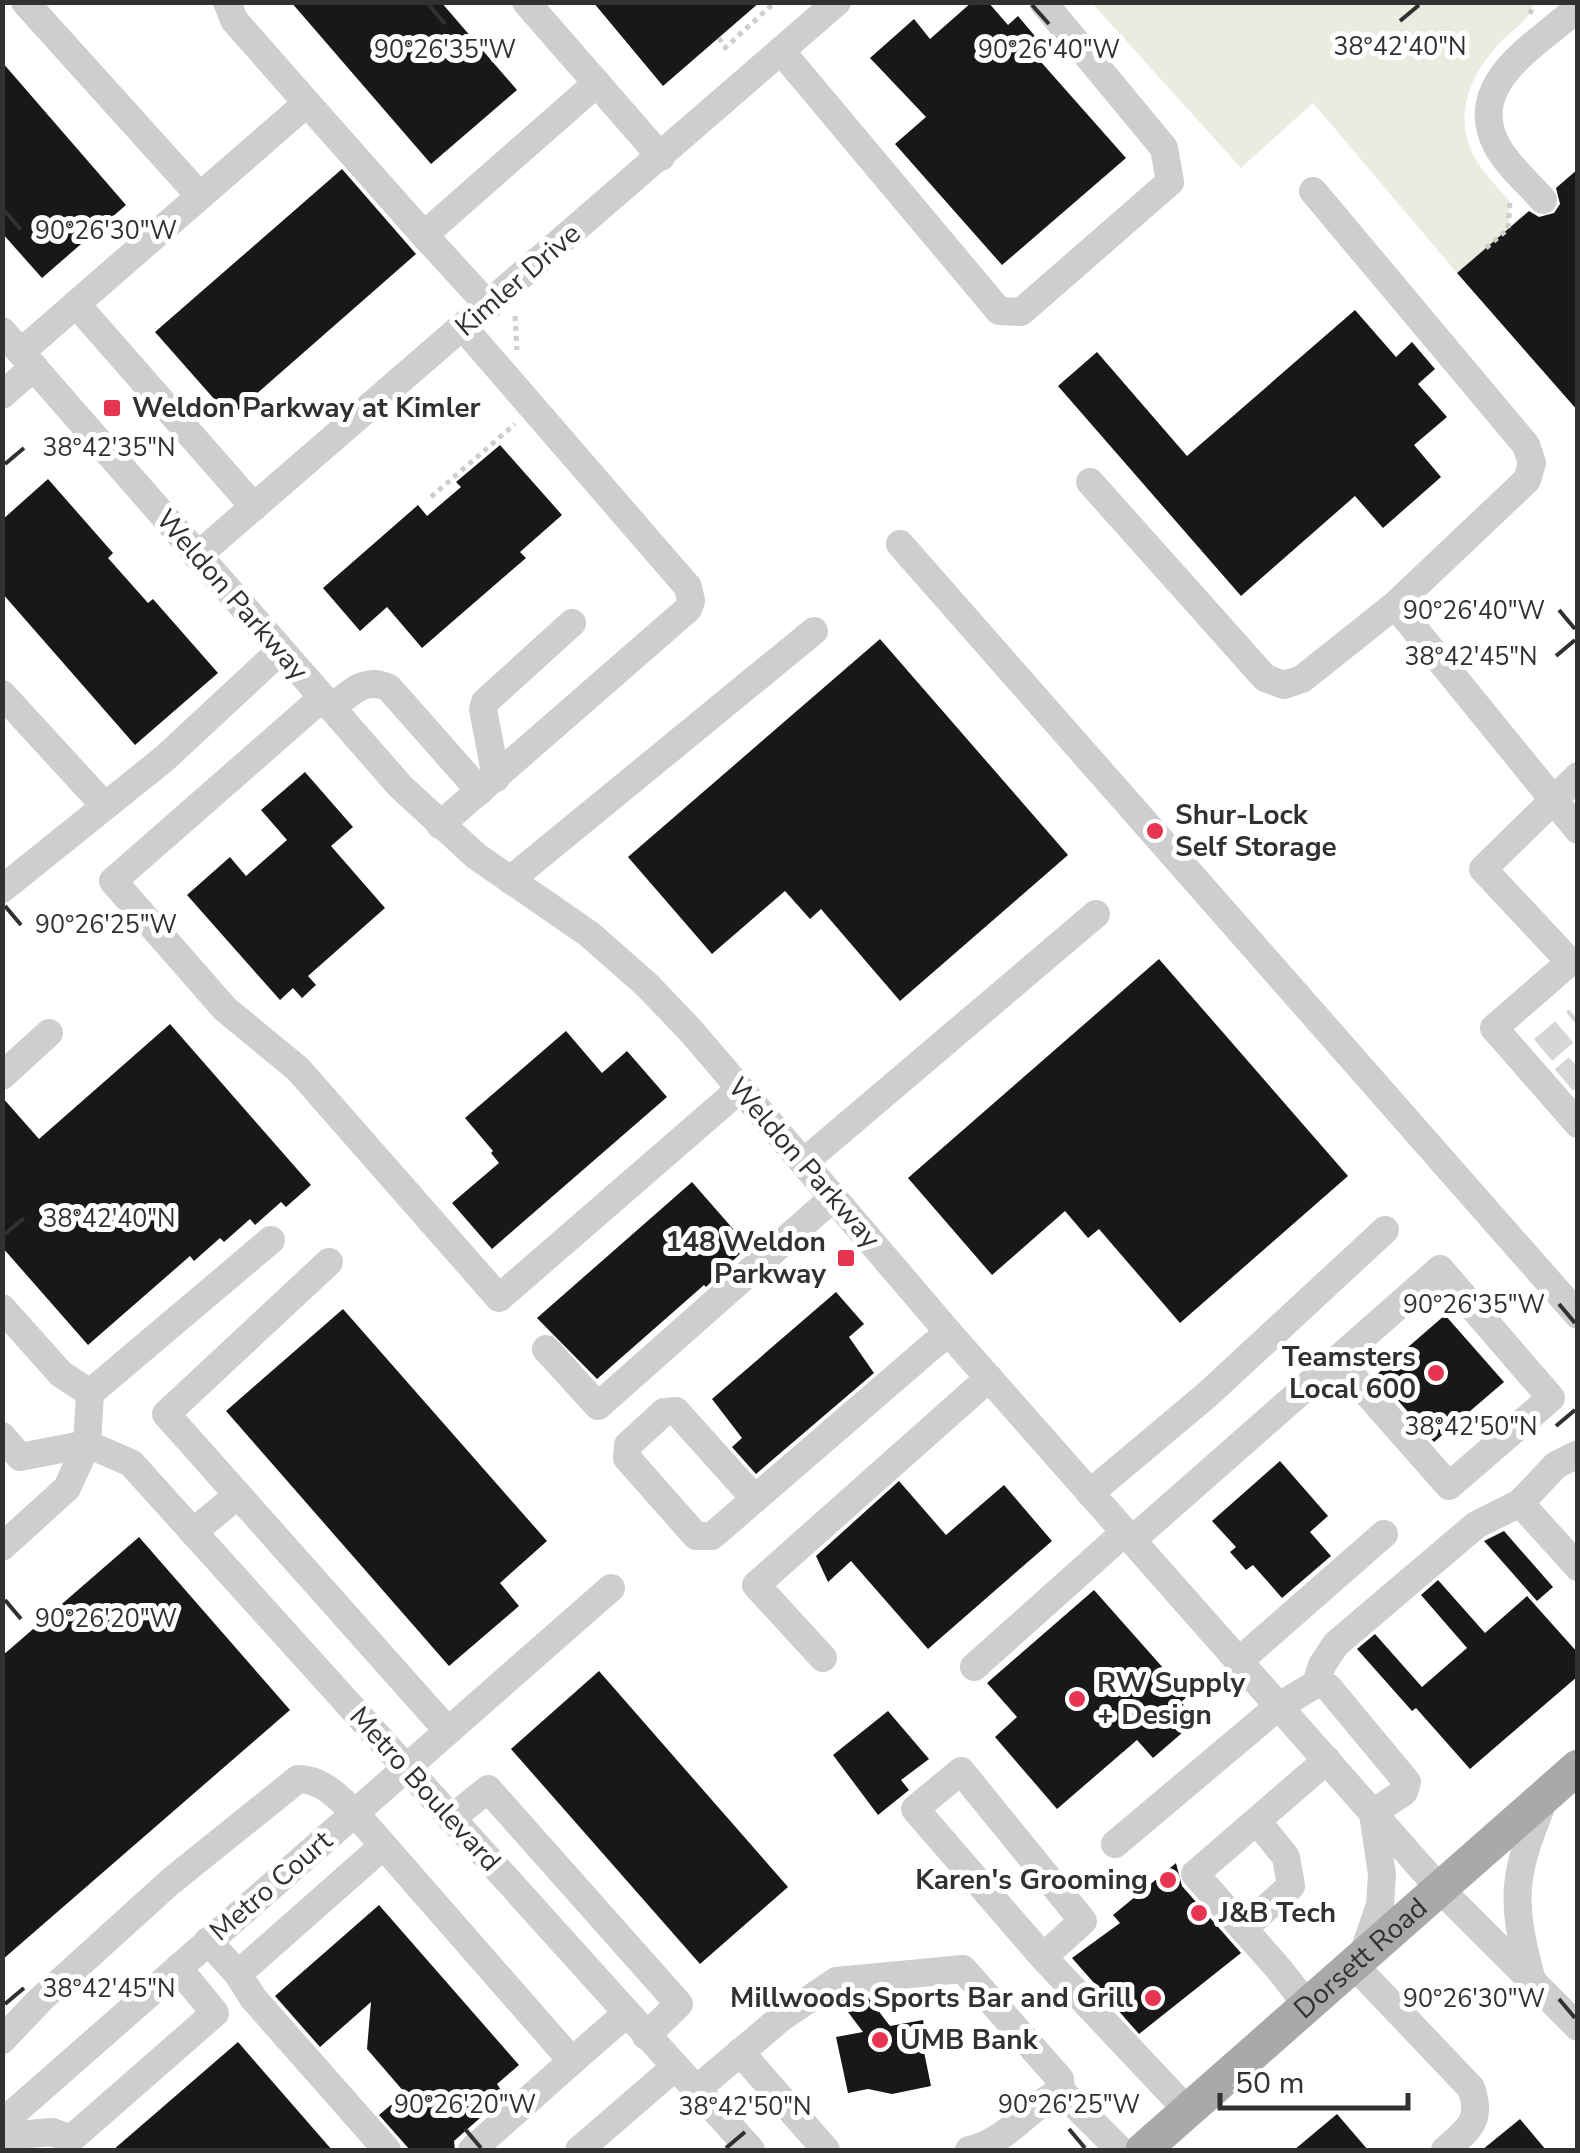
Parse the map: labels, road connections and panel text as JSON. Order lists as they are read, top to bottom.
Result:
{
  "streets": {
    "main road": ["Dorsett Road"],
    "street": [
      "Kimler Drive",
      "Weldon Parkway",
      "Metro Boulevard",
      "Metro Court"
    ]
  },
  "crossings": [
    ["Kimler Drive", "Weldon Parkway"],
    ["Weldon Parkway", "Dorsett Road"],
    ["Metro Boulevard", "Metro Court"]
  ],
  "places": {
    "transit": ["Weldon Parkway at Kimler", "148 Weldon Parkway"],
    "other": [
      "Shur-Lock Self Storage",
      "Teamsters Local 600",
      "RW Supply + Design",
      "Karen's Grooming",
      "J&B Tech",
      "Millwoods Sports Bar and Grill",
      "UMB Bank"
    ]
  },
  "scale_bar": "50 m",
  "coordinates": [
    "38°42'40\"N",
    "90°26'35\"W",
    "90°26'40\"W",
    "90°26'30\"W",
    "38°42'35\"N",
    "38°42'45\"N",
    "90°26'25\"W",
    "38°42'50\"N",
    "90°26'20\"W"
  ]
}
